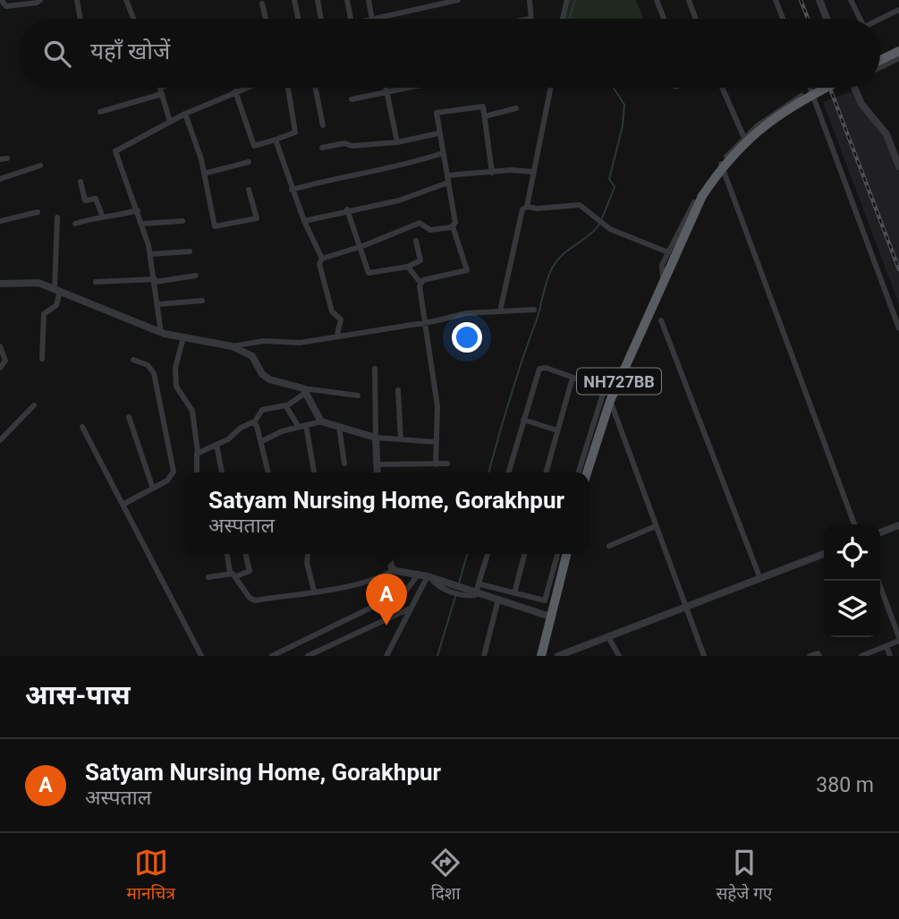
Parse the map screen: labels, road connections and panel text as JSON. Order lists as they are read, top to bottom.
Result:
{
  "streets": {
    "highway": ["NH727BB"]
  },
  "page": {
    "search": "यहाँ खोजें",
    "popup": ["Satyam Nursing Home, Gorakhpur", "अस्पताल"],
    "pins": "A",
    "heading": "आस-पास",
    "list": [
      {
        "mark": "A",
        "name": "Satyam Nursing Home, Gorakhpur",
        "note": "अस्पताल",
        "value": "380 m"
      }
    ],
    "nav": ["मानचित्र", "दिशा", "सहेजे गए"]
  }
}
